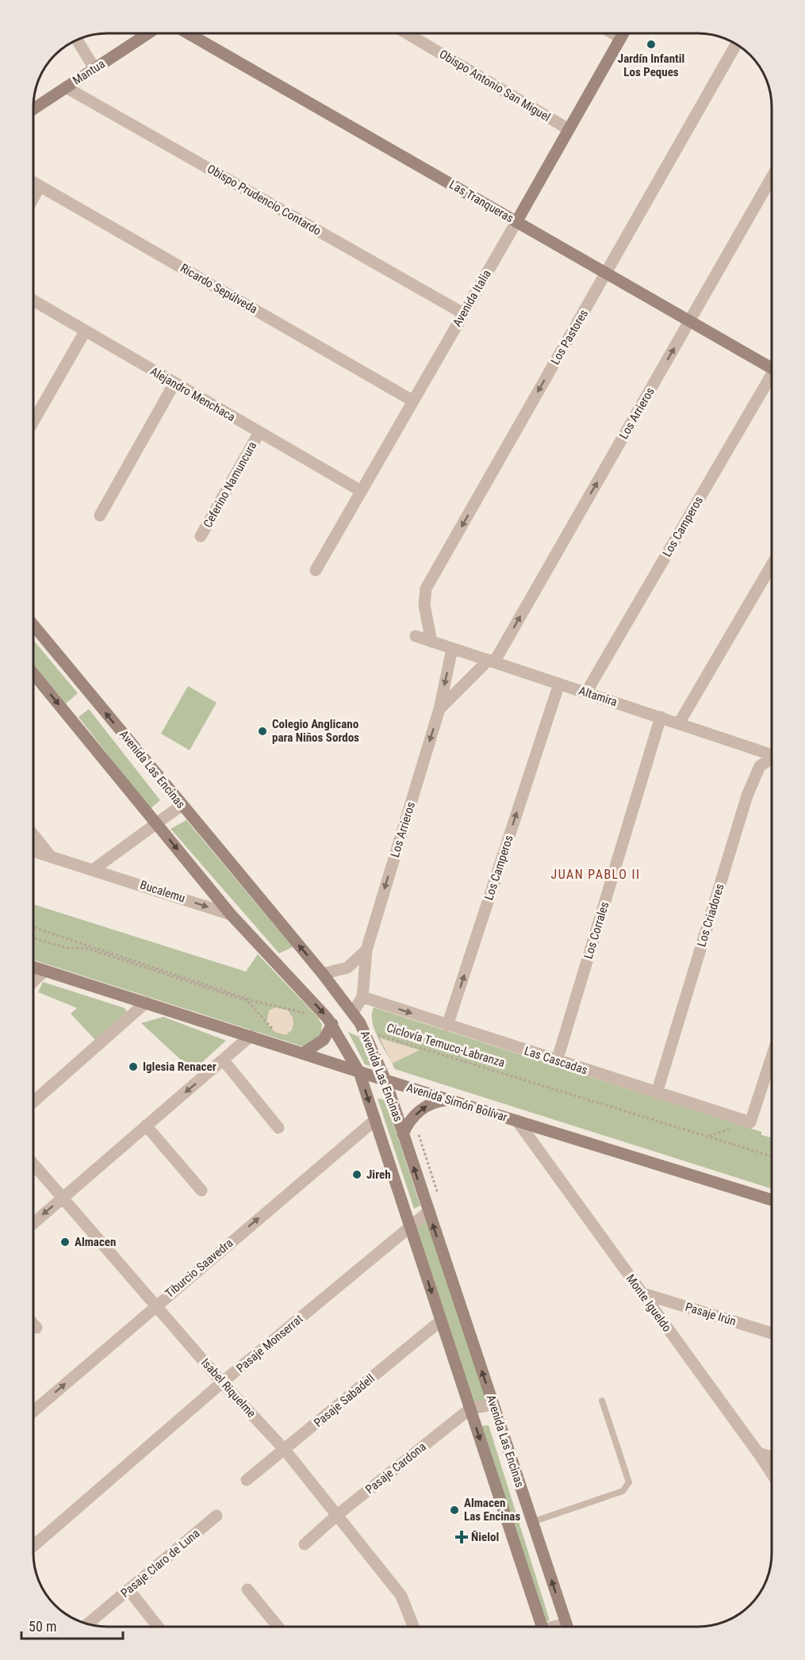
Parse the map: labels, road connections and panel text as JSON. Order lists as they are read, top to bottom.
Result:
{
  "streets": {
    "main road": [
      "Mantua",
      "Las Tranqueras",
      "Avenida Italia",
      "Avenida Las Encinas",
      "Avenida Simón Bolívar"
    ],
    "street": [
      "Obispo Antonio San Miguel",
      "Obispo Prudencio Contardo",
      "Ricardo Sepúlveda",
      "Los Pastores",
      "Alejandro Menchaca",
      "Los Arrieros",
      "Ceferino Namuncura",
      "Los Camperos",
      "Altamira",
      "Bucalemu",
      "Los Criadores",
      "Los Corrales",
      "Las Cascadas",
      "Tiburcio Saavedra",
      "Monte Igueldo",
      "Pasaje Irún",
      "Pasaje Monserrat",
      "Isabel Riquelme",
      "Pasaje Sabadell",
      "Pasaje Cardona",
      "Pasaje Claro de Luna"
    ],
    "path": ["Ciclovía Temuco-Labranza"]
  },
  "crossings": [
    ["Mantua", "Obispo Prudencio Contardo"],
    ["Obispo Antonio San Miguel", "Avenida Italia"],
    ["Obispo Prudencio Contardo", "Avenida Italia"],
    ["Las Tranqueras", "Avenida Italia"],
    ["Las Tranqueras", "Los Pastores"],
    ["Las Tranqueras", "Los Arrieros"],
    ["Ricardo Sepúlveda", "Avenida Italia"],
    ["Avenida Italia", "Alejandro Menchaca"],
    ["Los Pastores", "Altamira"],
    ["Alejandro Menchaca", "Ceferino Namuncura"],
    ["Los Arrieros", "Altamira"],
    ["Los Arrieros", "Avenida Las Encinas"],
    ["Los Arrieros", "Las Cascadas"],
    ["Los Camperos", "Altamira"],
    ["Los Camperos", "Las Cascadas"],
    ["Altamira", "Los Corrales"],
    ["Avenida Las Encinas", "Bucalemu"],
    ["Avenida Las Encinas", "Ciclovía Temuco-Labranza"],
    ["Avenida Las Encinas", "Avenida Simón Bolívar"],
    ["Avenida Las Encinas", "Tiburcio Saavedra"],
    ["Avenida Las Encinas", "Pasaje Monserrat"],
    ["Avenida Las Encinas", "Pasaje Sabadell"],
    ["Avenida Las Encinas", "Pasaje Cardona"],
    ["Los Criadores", "Las Cascadas"],
    ["Los Corrales", "Las Cascadas"],
    ["Avenida Simón Bolívar", "Monte Igueldo"],
    ["Tiburcio Saavedra", "Isabel Riquelme"],
    ["Monte Igueldo", "Pasaje Irún"],
    ["Pasaje Monserrat", "Isabel Riquelme"],
    ["Isabel Riquelme", "Pasaje Sabadell"],
    ["Isabel Riquelme", "Pasaje Cardona"]
  ],
  "one_way": [
    "Los Pastores",
    "Los Camperos",
    "Bucalemu",
    "Tiburcio Saavedra"
  ],
  "districts": ["JUAN PABLO II"],
  "places": {
    "other": [
      "Jardín Infantil Los Peques",
      "Colegio Anglicano para Niños Sordos",
      "Iglesia Renacer",
      "Jireh",
      "Almacen",
      "Almacen Las Encinas"
    ],
    "health": ["Ñielol"]
  },
  "scale_bar": "50 m"
}
